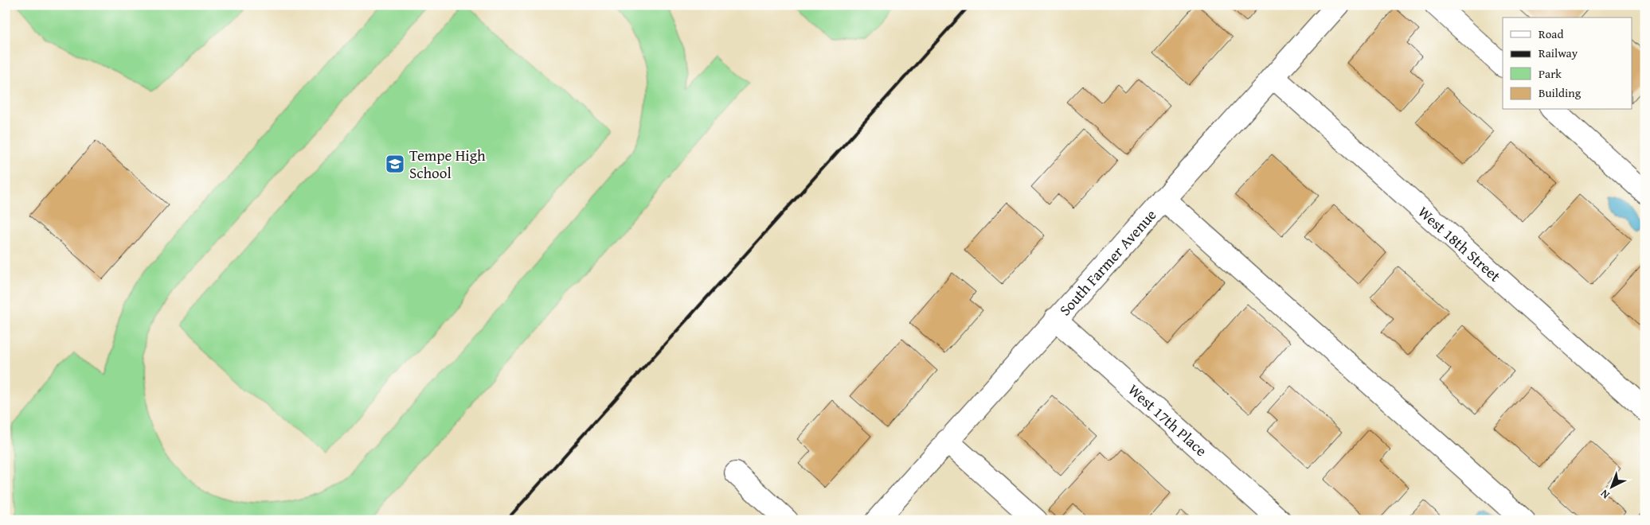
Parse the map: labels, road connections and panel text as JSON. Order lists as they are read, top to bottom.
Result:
{
  "streets": {
    "street": ["West 18th Street", "South Farmer Avenue", "West 17th Place"]
  },
  "crossings": [
    ["West 18th Street", "South Farmer Avenue"],
    ["South Farmer Avenue", "West 17th Place"]
  ],
  "places": {
    "school or university": ["Tempe High School"]
  },
  "legend": [
    "Road",
    "Railway",
    "Park",
    "Building"
  ],
  "north": "bottom left"
}
